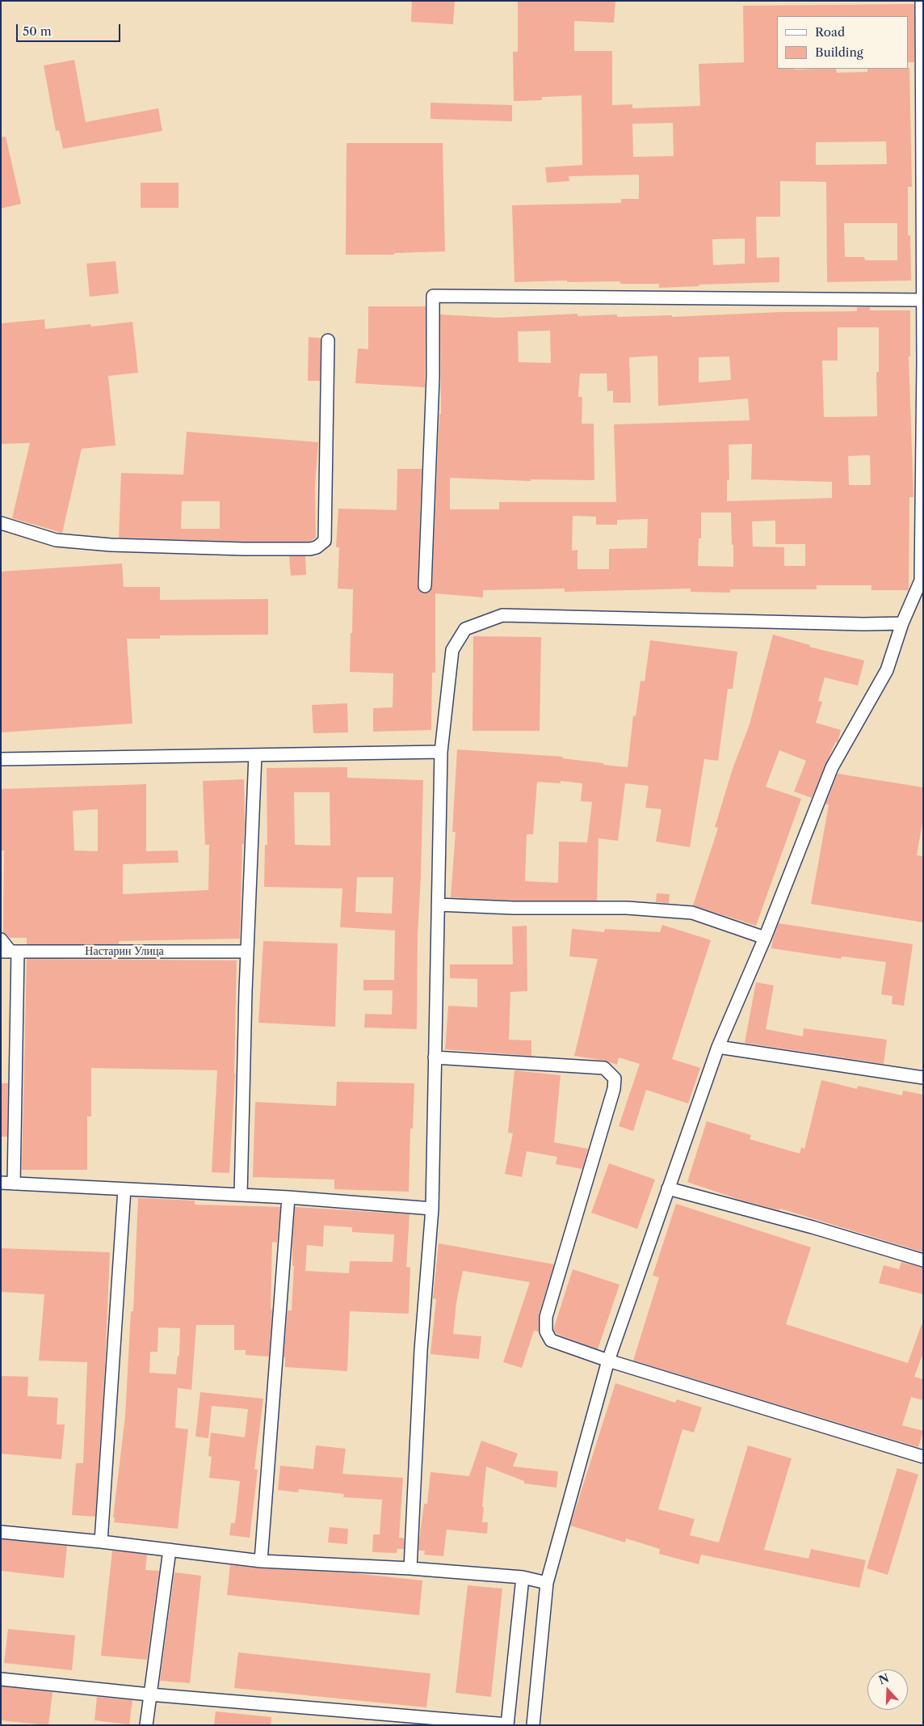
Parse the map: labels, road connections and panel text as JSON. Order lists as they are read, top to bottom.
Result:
{
  "streets": {
    "street": ["Настарин Улица"]
  },
  "legend": ["Road", "Building"],
  "scale_bar": "50 m",
  "north": "top"
}
